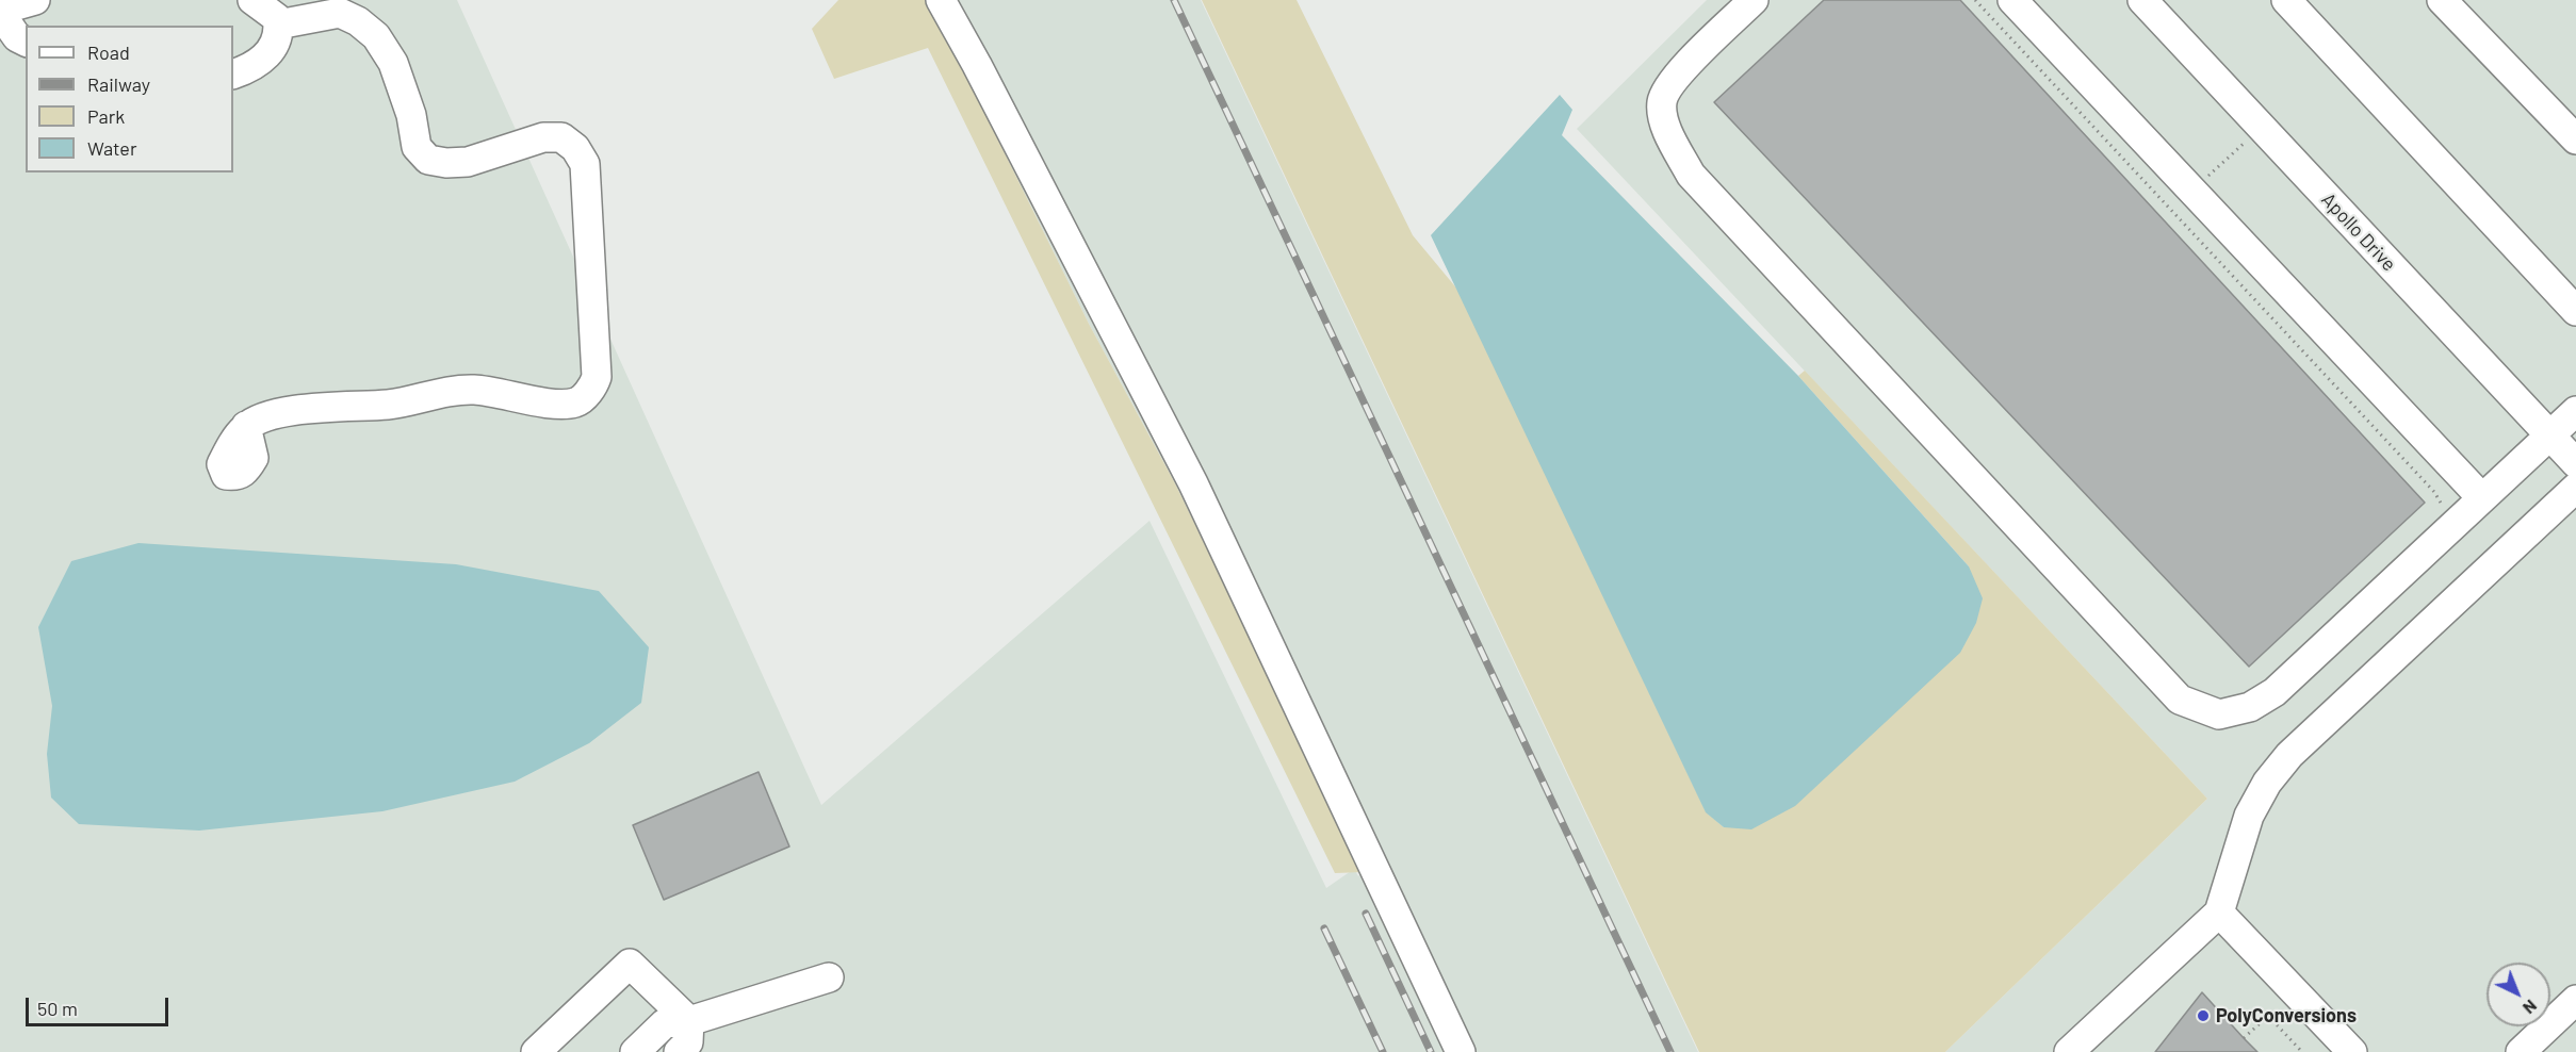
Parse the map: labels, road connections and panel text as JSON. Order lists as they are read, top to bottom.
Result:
{
  "streets": {
    "street": ["Apollo Drive"]
  },
  "places": ["PolyConversions"],
  "legend": [
    "Road",
    "Railway",
    "Park",
    "Water"
  ],
  "scale_bar": "50 m",
  "north": "bottom right"
}
